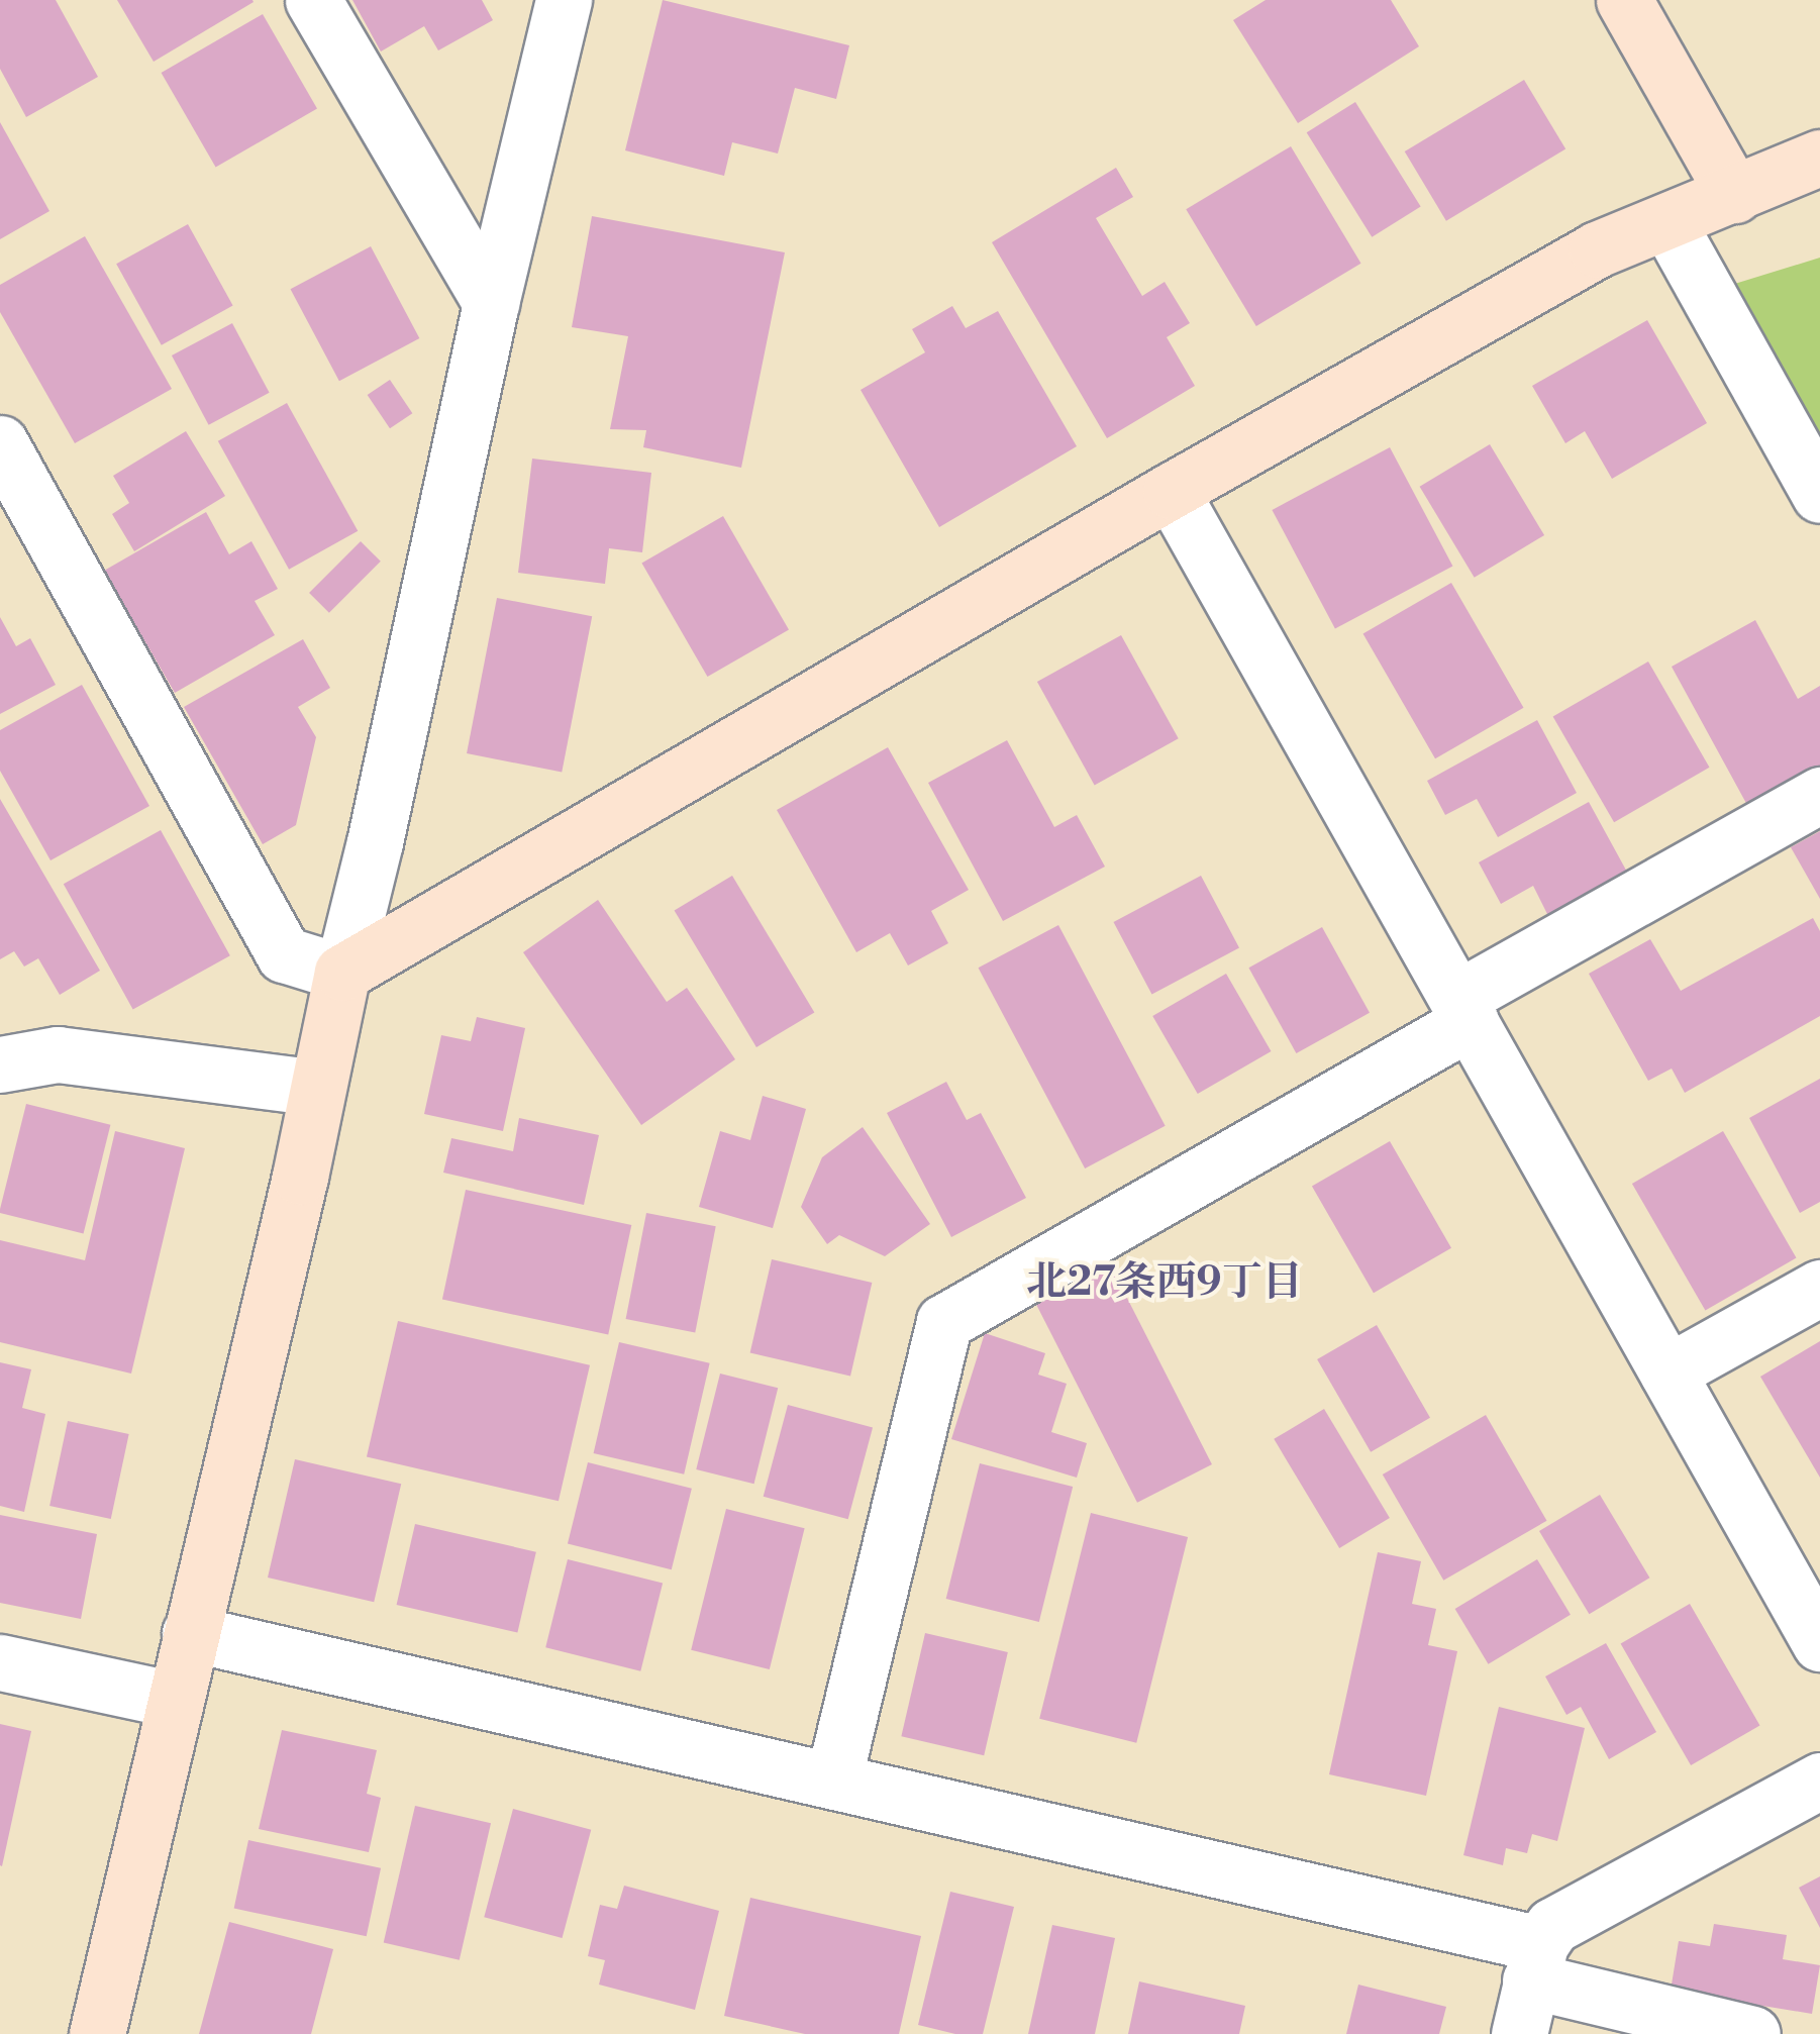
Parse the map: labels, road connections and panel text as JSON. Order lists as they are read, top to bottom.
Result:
{
  "districts": ["北27条西9丁目"]
}
